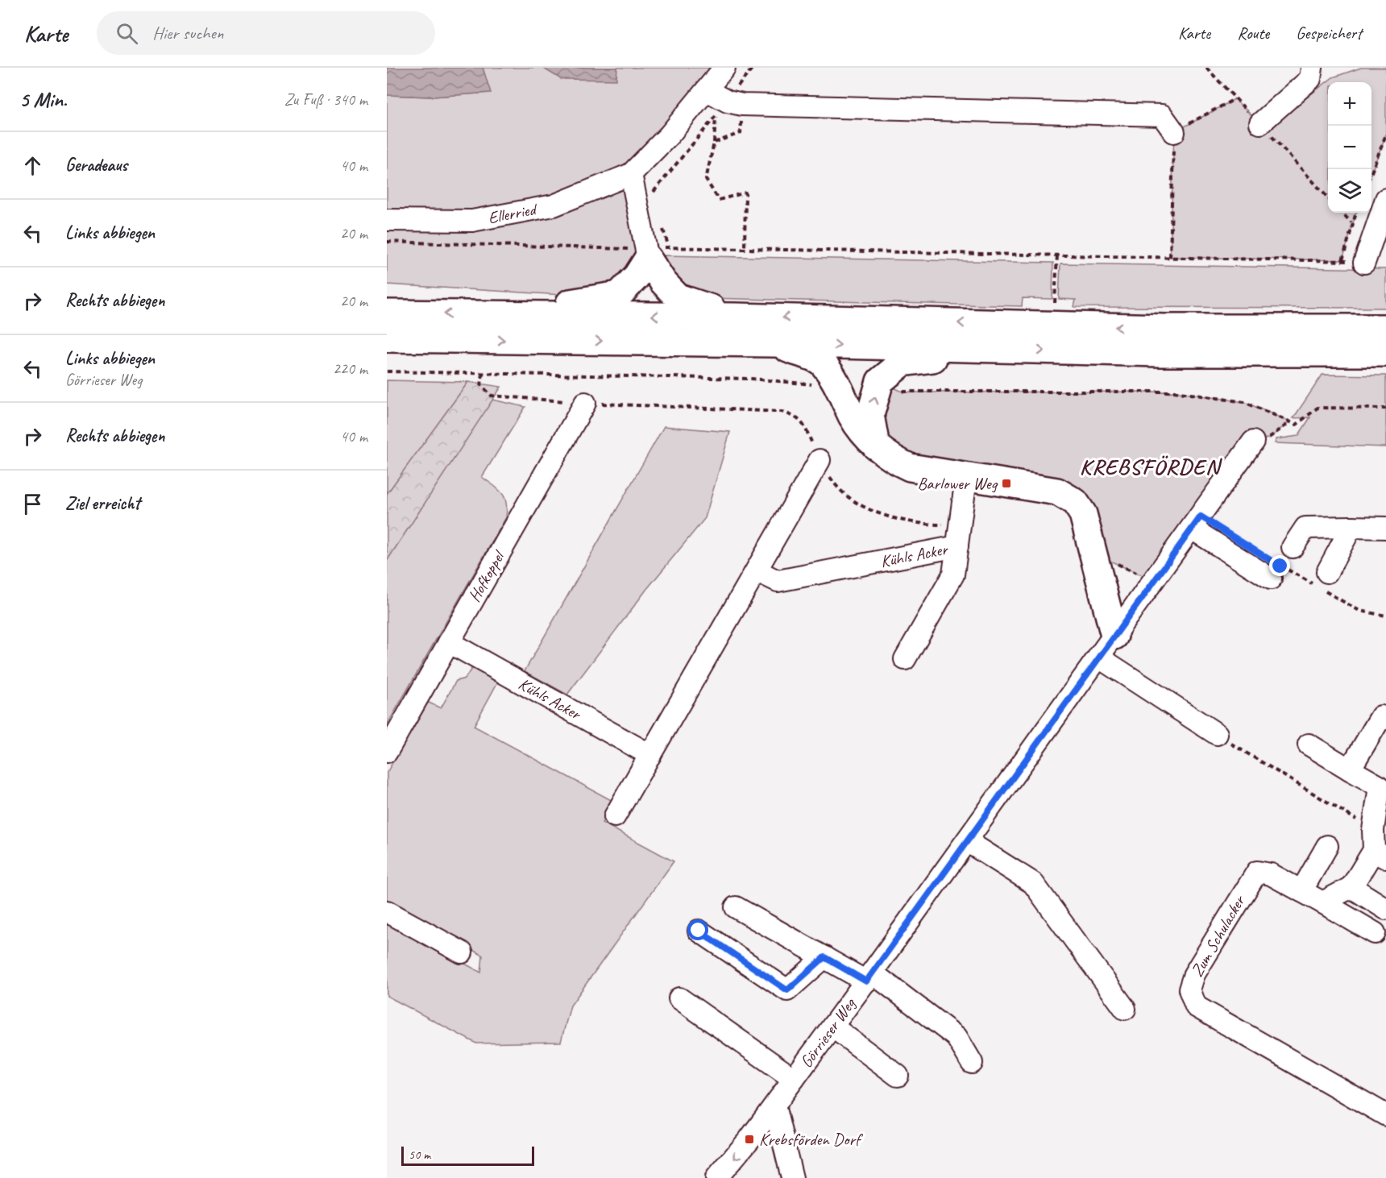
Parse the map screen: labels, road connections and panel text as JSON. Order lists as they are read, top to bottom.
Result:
{
  "streets": {
    "street": [
      "Ellerried",
      "Kühls Acker",
      "Hofkoppel",
      "Zum Schulacker",
      "Görrieser Weg"
    ]
  },
  "crossings": [
    ["Kühls Acker", "Hofkoppel"]
  ],
  "districts": ["KREBSFÖRDEN"],
  "places": {
    "transit": ["Barlower Weg", "Krebsförden Dorf"]
  },
  "scale_bar": "50 m",
  "page": {
    "header": "Karte",
    "search": "Hier suchen",
    "nav": ["Karte", "Route", "Gespeichert"],
    "heading": ["5 Min.", "Zu Fuß · 340 m"],
    "map_buttons": ["+", "−"],
    "list": [
      ["Geradeaus", "40 m"],
      ["Links abbiegen", "20 m"],
      ["Rechts abbiegen", "20 m"],
      ["Links abbiegen", "Görrieser Weg", "220 m"],
      ["Rechts abbiegen", "40 m"],
      "Ziel erreicht"
    ],
    "scale": "50 m"
  }
}
